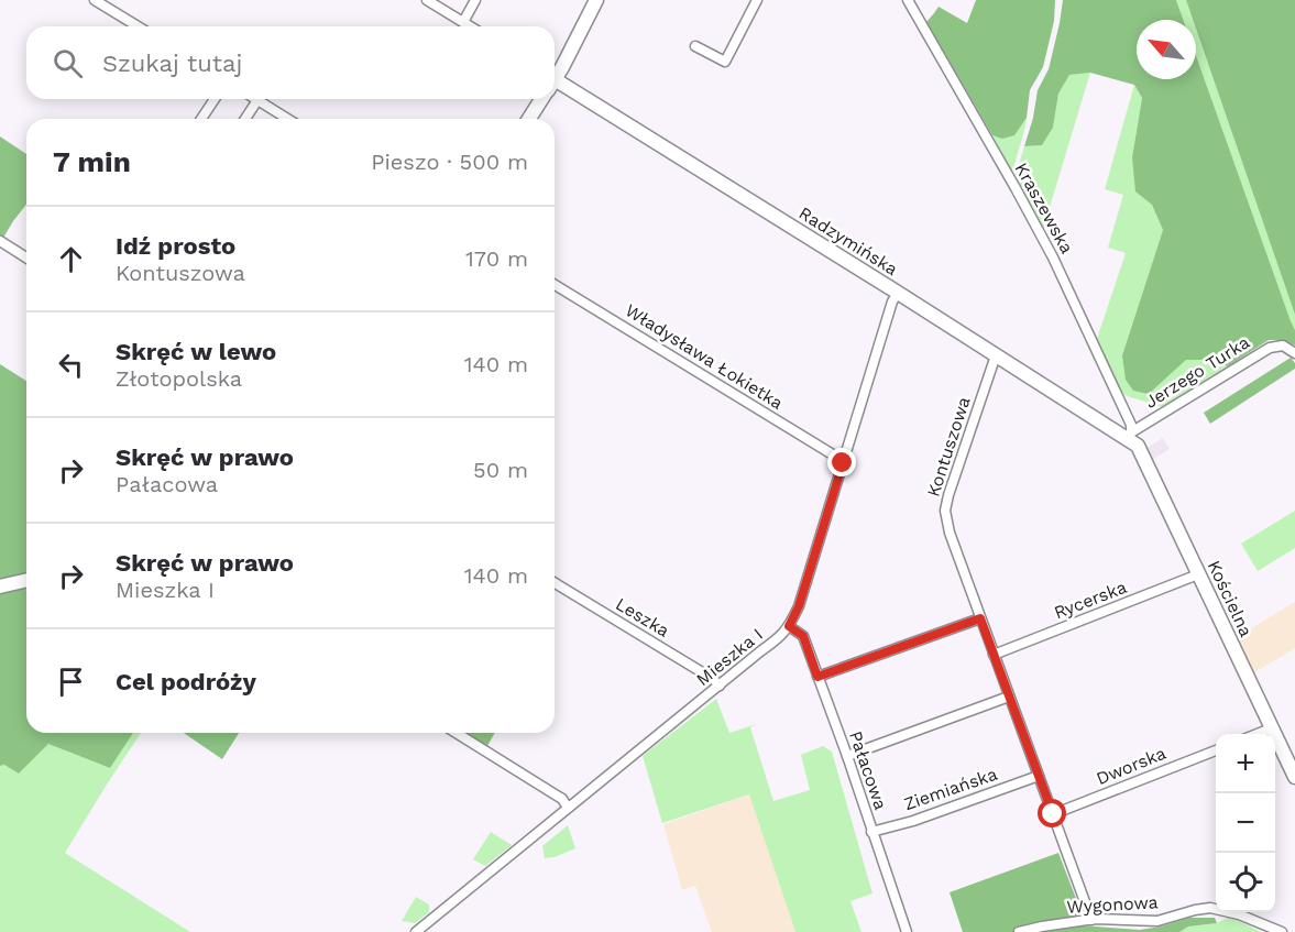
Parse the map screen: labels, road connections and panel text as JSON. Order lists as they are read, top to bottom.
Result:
{
  "streets": {
    "street": [
      "Kraszewska",
      "Radzymińska",
      "Władysława Łokietka",
      "Jerzego Turka",
      "Kontuszowa",
      "Kościelna",
      "Rycerska",
      "Leszka",
      "Mieszka I",
      "Dworska",
      "Pałacowa",
      "Ziemiańska",
      "Wygonowa"
    ]
  },
  "crossings": [
    ["Kraszewska", "Radzymińska"],
    ["Kraszewska", "Jerzego Turka"],
    ["Kraszewska", "Kościelna"],
    ["Radzymińska", "Jerzego Turka"],
    ["Radzymińska", "Kontuszowa"],
    ["Radzymińska", "Kościelna"],
    ["Radzymińska", "Mieszka I"],
    ["Władysława Łokietka", "Mieszka I"],
    ["Jerzego Turka", "Kościelna"],
    ["Kontuszowa", "Rycerska"],
    ["Kontuszowa", "Dworska"],
    ["Kontuszowa", "Ziemiańska"],
    ["Kontuszowa", "Wygonowa"],
    ["Kościelna", "Rycerska"],
    ["Leszka", "Mieszka I"],
    ["Mieszka I", "Pałacowa"],
    ["Pałacowa", "Ziemiańska"]
  ],
  "north": "top left",
  "page": {
    "search": "Szukaj tutaj",
    "heading": ["7 min", "Pieszo · 500 m"],
    "list": [
      ["Idź prosto", "Kontuszowa", "170 m"],
      ["Skręć w lewo", "Złotopolska", "140 m"],
      ["Skręć w prawo", "Pałacowa", "50 m"],
      ["Skręć w prawo", "Mieszka I", "140 m"],
      "Cel podróży"
    ],
    "map_buttons": ["+", "−"]
  }
}
